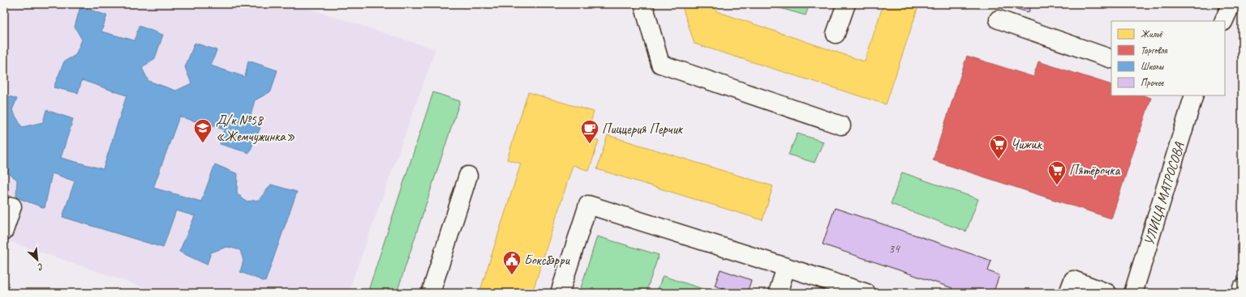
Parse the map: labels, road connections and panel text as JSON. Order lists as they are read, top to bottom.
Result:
{
  "streets": {
    "street": ["УЛИЦА МАТРОСОВА"]
  },
  "places": {
    "school or university": ["Д/к №58 «Жемчужинка»"],
    "cafe": ["Пиццерия Перчик"],
    "supermarket": ["Чижик", "Пятёрочка"],
    "public building": ["Боксбэрри"]
  },
  "house_numbers": ["34"],
  "legend": [
    "Жильё",
    "Торговля",
    "Школы",
    "Прочее"
  ],
  "north": "bottom right"
}
